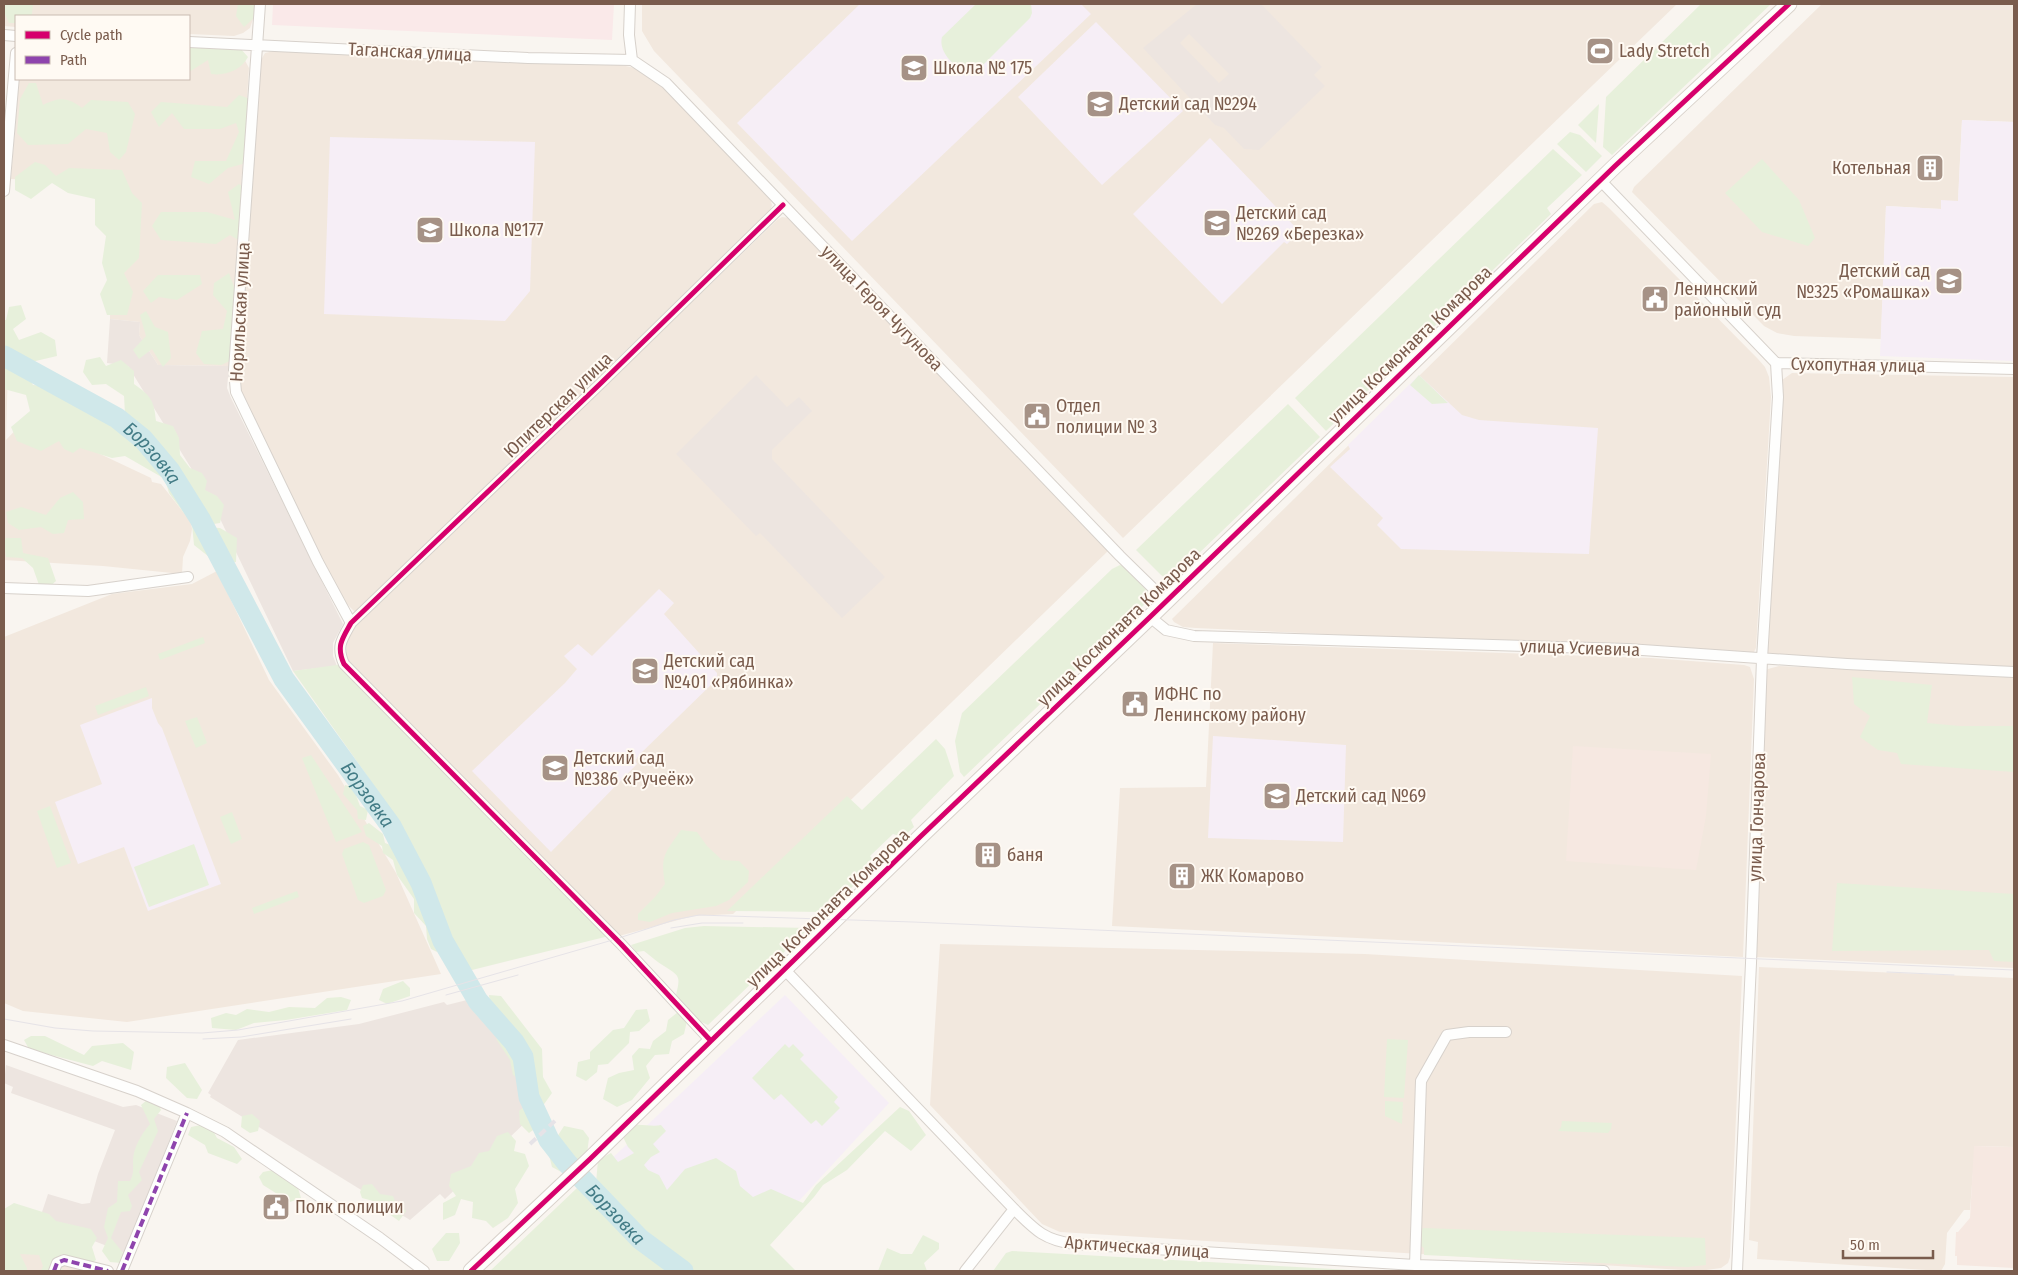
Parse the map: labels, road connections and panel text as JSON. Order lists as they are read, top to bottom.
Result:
{
  "streets": {
    "street": [
      "Таганская улица",
      "улица Героя Чугунова",
      "Норильская улица",
      "улица Космонавта Комарова",
      "Сухопутная улица",
      "Юпитерская улица",
      "улица Усиевича",
      "улица Гончарова",
      "Арктическая улица"
    ]
  },
  "crossings": [
    ["Таганская улица", "улица Героя Чугунова"],
    ["Таганская улица", "Норильская улица"],
    ["улица Героя Чугунова", "улица Космонавта Комарова"],
    ["улица Героя Чугунова", "Юпитерская улица"],
    ["Норильская улица", "Юпитерская улица"],
    ["улица Космонавта Комарова", "Сухопутная улица"],
    ["улица Космонавта Комарова", "улица Усиевича"],
    ["улица Космонавта Комарова", "Арктическая улица"],
    ["Сухопутная улица", "улица Гончарова"],
    ["улица Усиевича", "улица Гончарова"]
  ],
  "water": ["Борзовка"],
  "places": {
    "sports": ["Lady Stretch"],
    "school or university": [
      "Школа № 175",
      "Детский сад №294",
      "Детский сад №269 «Березка»",
      "Школа №177",
      "Детский сад №325 «Ромашка»",
      "Детский сад №401 «Рябинка»",
      "Детский сад №386 «Ручеёк»",
      "Детский сад №69"
    ],
    "building": ["Котельная", "баня", "ЖК Комарово"],
    "public building": [
      "Ленинский районный суд",
      "Отдел полиции № 3",
      "ИФНС по Ленинскому району",
      "Полк полиции"
    ]
  },
  "legend": ["Cycle path", "Path"],
  "scale_bar": "50 m"
}
